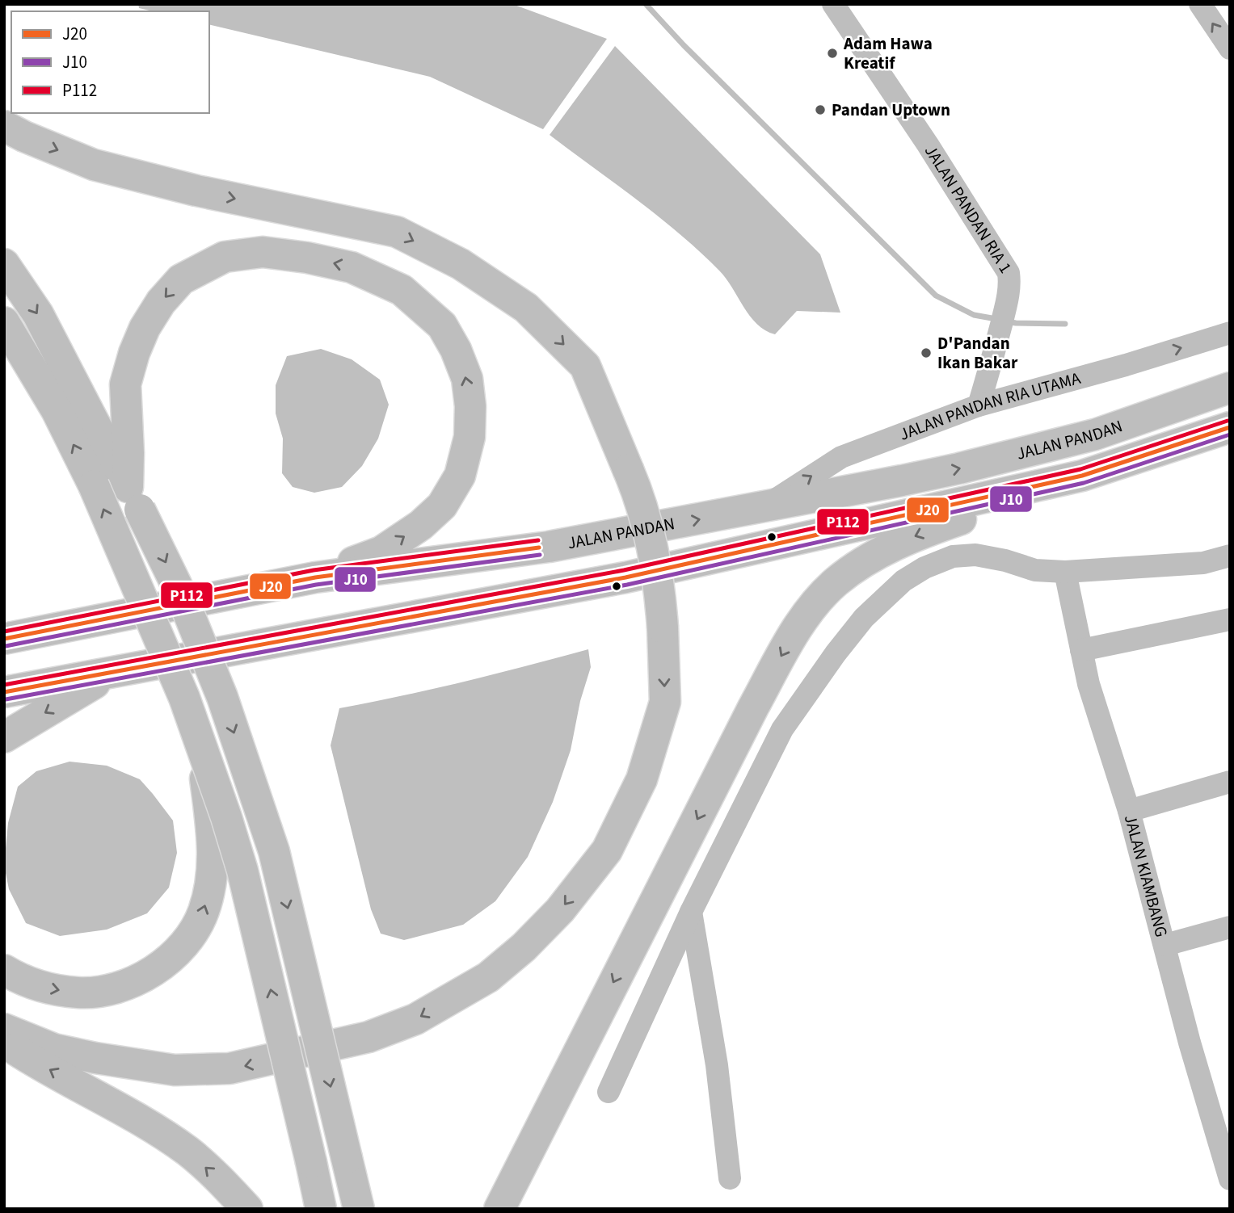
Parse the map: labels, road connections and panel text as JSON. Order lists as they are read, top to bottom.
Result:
{
  "streets": {
    "highway": ["JALAN PANDAN"],
    "street": ["JALAN PANDAN RIA 1", "JALAN PANDAN RIA UTAMA", "JALAN KIAMBANG"]
  },
  "crossings": [
    ["JALAN PANDAN RIA 1", "JALAN PANDAN RIA UTAMA"],
    ["JALAN PANDAN RIA UTAMA", "JALAN PANDAN"]
  ],
  "one_way": ["JALAN PANDAN RIA UTAMA"],
  "places": ["Adam Hawa Kreatif", "Pandan Uptown", "D'Pandan Ikan Bakar"],
  "lines": ["transit line P112", "transit line J20", "transit line J10"],
  "legend": ["J20", "J10", "P112"]
}
